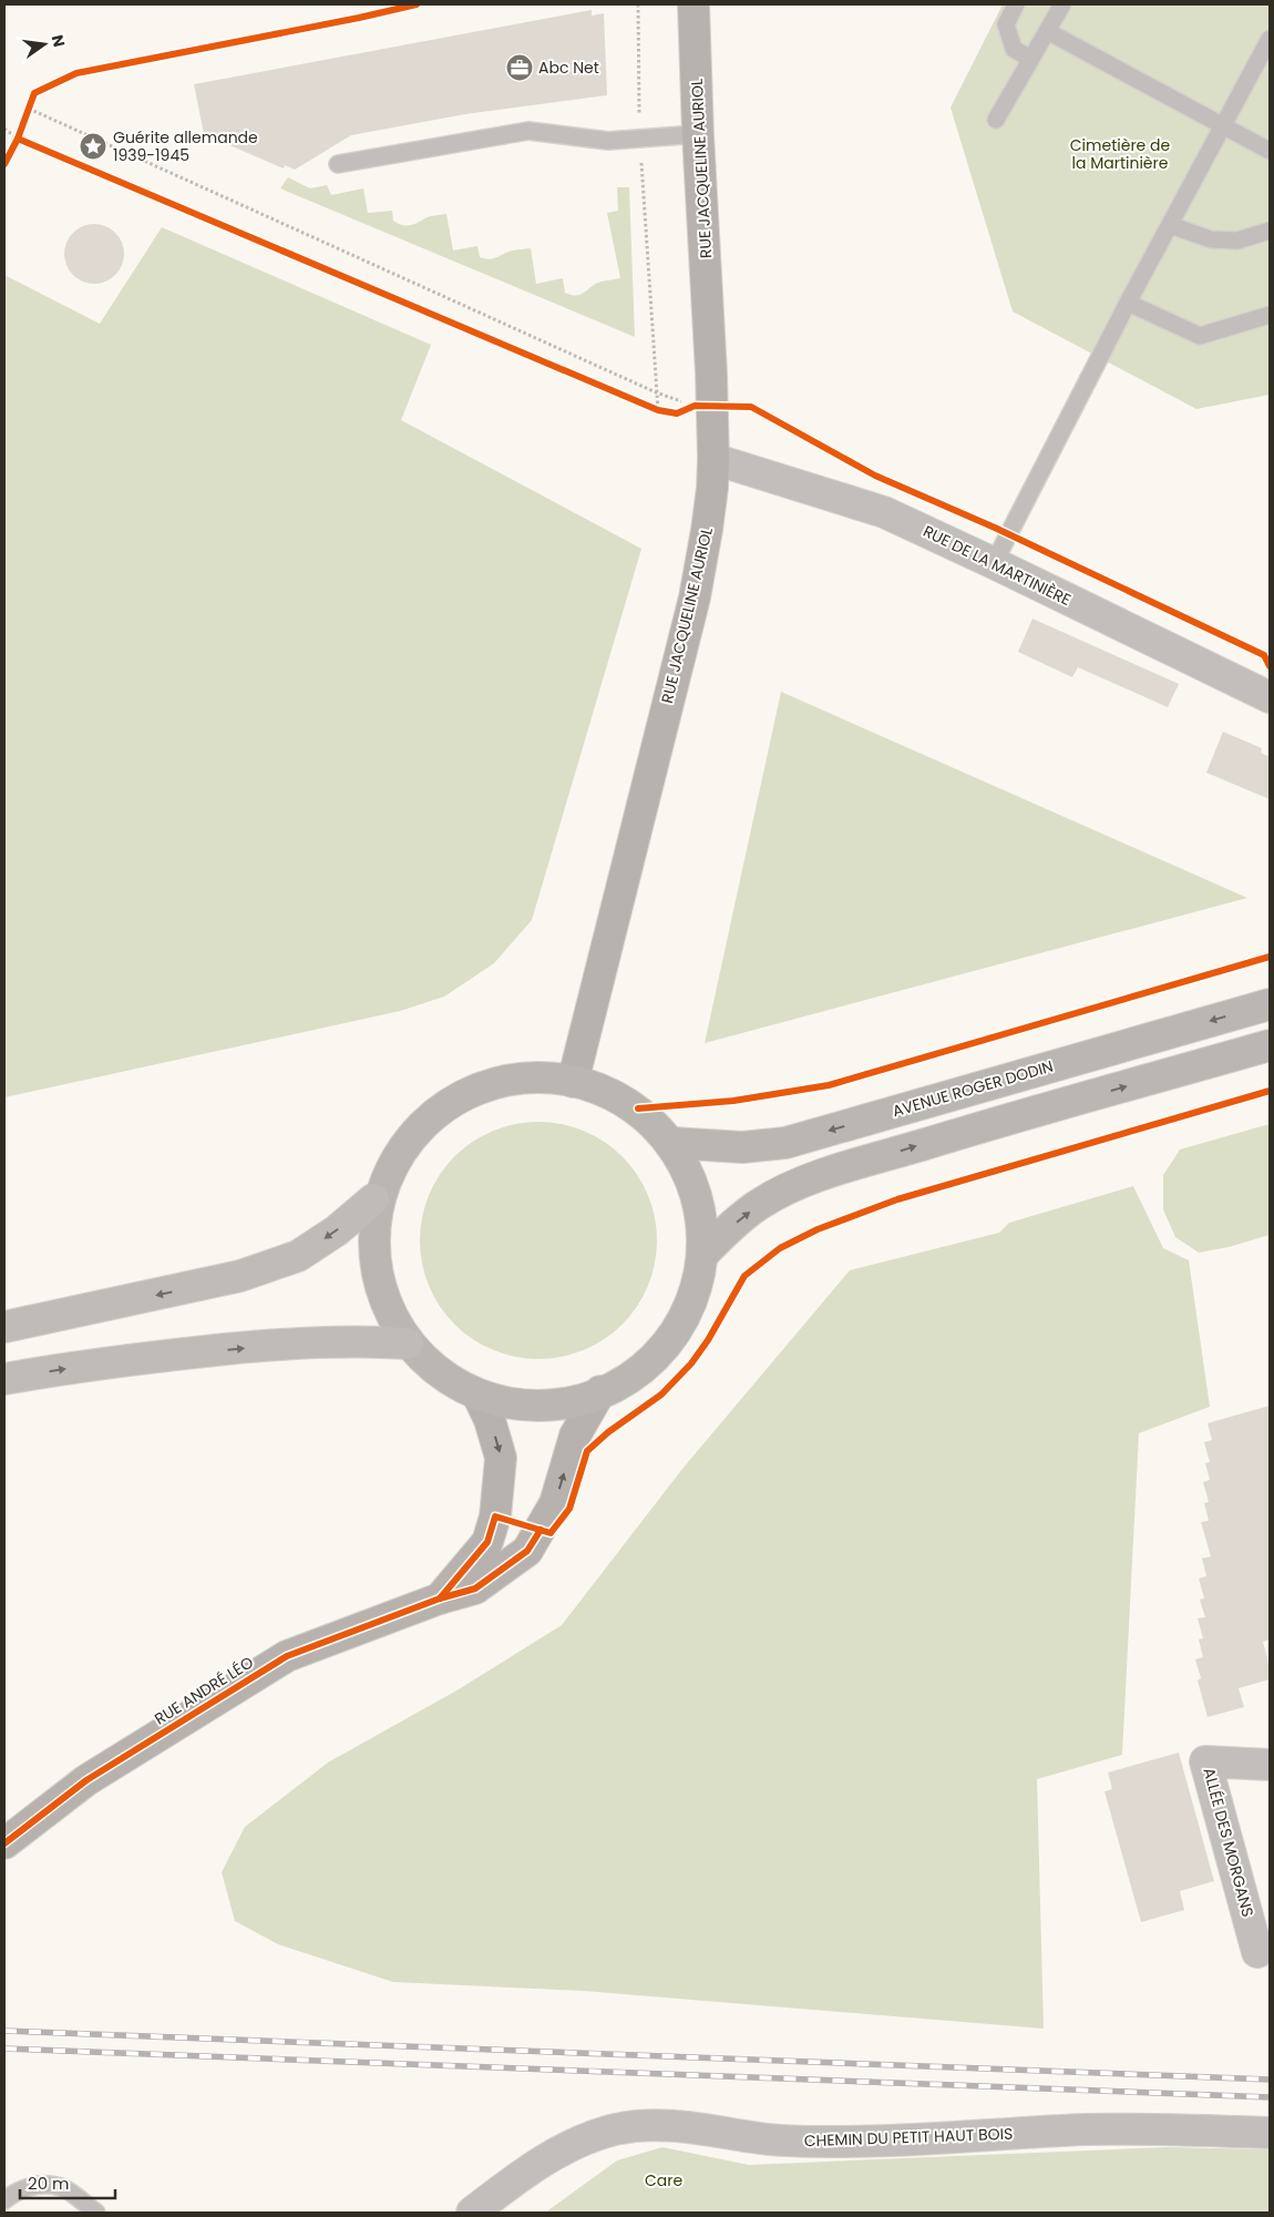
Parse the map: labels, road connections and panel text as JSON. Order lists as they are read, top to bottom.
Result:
{
  "streets": {
    "main road": ["AVENUE ROGER DODIN"],
    "street": [
      "RUE JACQUELINE AURIOL",
      "RUE DE LA MARTINIÈRE",
      "RUE ANDRÉ LÉO",
      "ALLÉE DES MORGANS",
      "CHEMIN DU PETIT HAUT BOIS"
    ]
  },
  "crossings": [
    ["RUE JACQUELINE AURIOL", "RUE DE LA MARTINIÈRE"]
  ],
  "parks": ["Cimetière de la Martinière", "Care"],
  "places": {
    "office": ["Abc Net"],
    "place": ["Guérite allemande 1939-1945"]
  },
  "scale_bar": "20 m",
  "north": "right"
}
